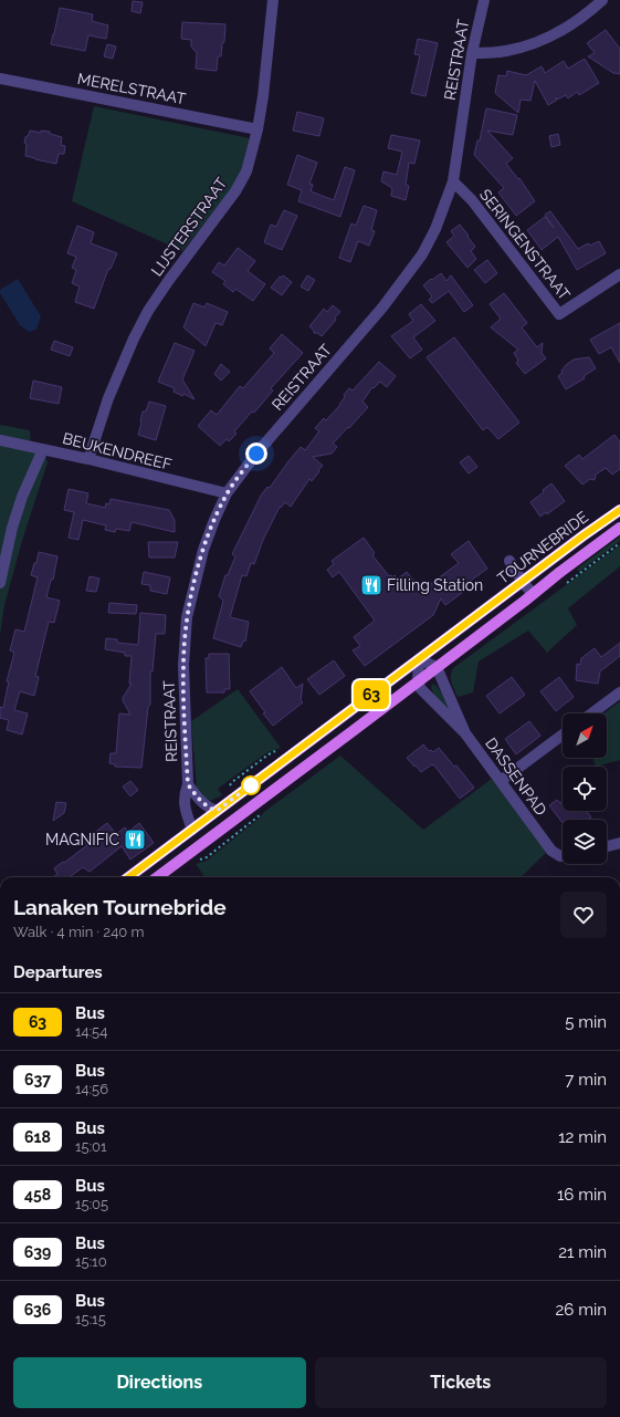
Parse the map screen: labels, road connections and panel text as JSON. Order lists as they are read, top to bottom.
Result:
{
  "streets": {
    "main road": ["TOURNEBRIDE"],
    "street": [
      "REISTRAAT",
      "MERELSTRAAT",
      "LIJSTERSTRAAT",
      "SERINGENSTRAAT",
      "BEUKENDREEF",
      "DASSENPAD"
    ]
  },
  "crossings": [
    ["REISTRAAT", "SERINGENSTRAAT"],
    ["REISTRAAT", "BEUKENDREEF"],
    ["REISTRAAT", "TOURNEBRIDE"],
    ["MERELSTRAAT", "LIJSTERSTRAAT"],
    ["LIJSTERSTRAAT", "BEUKENDREEF"],
    ["TOURNEBRIDE", "DASSENPAD"]
  ],
  "places": {
    "restaurant": ["Filling Station", "MAGNIFIC"]
  },
  "lines": ["bus line 63"],
  "north": "top right",
  "page": {
    "on_map": "63",
    "heading": [
      ["Lanaken Tournebride", "Walk · 4 min · 240 m"],
      "Departures"
    ],
    "list": [
      {
        "mark": "63",
        "name": "Bus",
        "note": "14:54",
        "value": "5 min"
      },
      {
        "mark": "637",
        "name": "Bus",
        "note": "14:56",
        "value": "7 min"
      },
      {
        "mark": "618",
        "name": "Bus",
        "note": "15:01",
        "value": "12 min"
      },
      {
        "mark": "458",
        "name": "Bus",
        "note": "15:05",
        "value": "16 min"
      },
      {
        "mark": "639",
        "name": "Bus",
        "note": "15:10",
        "value": "21 min"
      },
      {
        "mark": "636",
        "name": "Bus",
        "note": "15:15",
        "value": "26 min"
      }
    ],
    "buttons": ["Directions", "Tickets"]
  }
}
